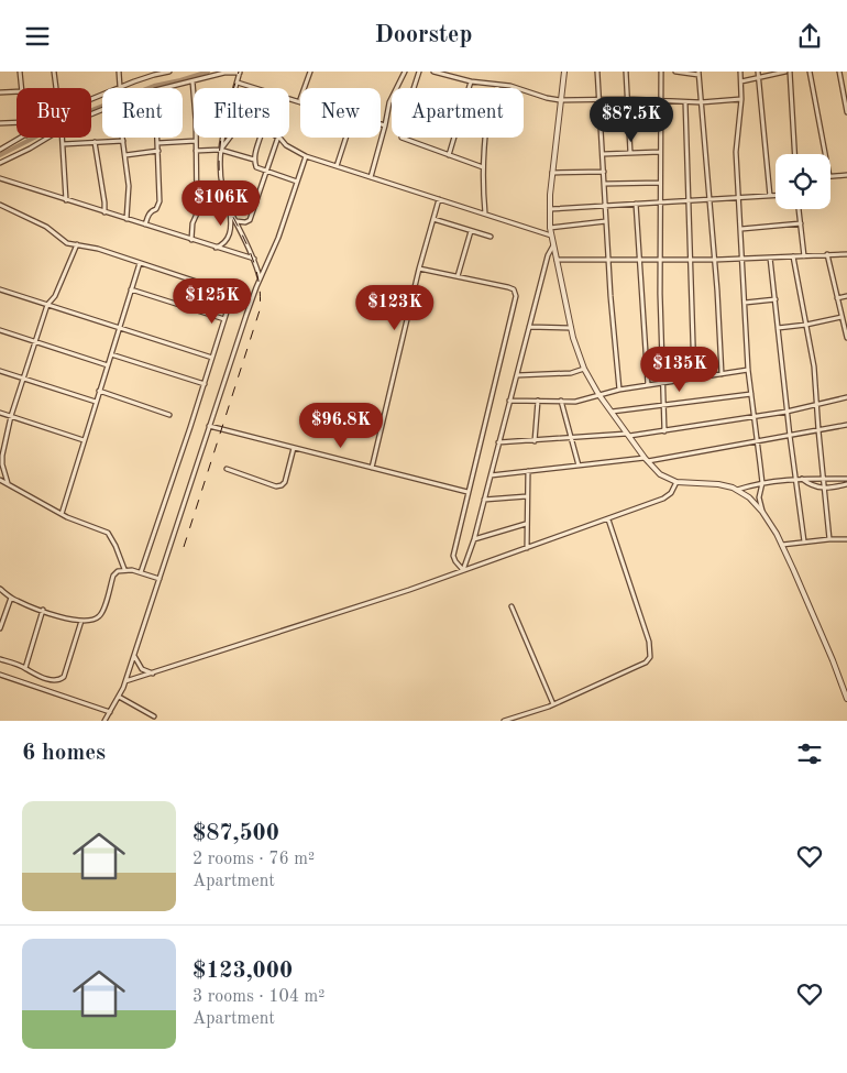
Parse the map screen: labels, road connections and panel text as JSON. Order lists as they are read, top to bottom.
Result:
{
  "page": {
    "header": "Doorstep",
    "chip": [
      "Buy",
      "Rent",
      "Filters",
      "New",
      "Apartment"
    ],
    "price": [
      "$87.5K",
      "$106K",
      "$125K",
      "$123K",
      "$135K",
      "$96.8K"
    ],
    "heading": "6 homes",
    "list": [
      {
        "name": "$87,500",
        "note": "2 rooms · 76 m² · Apartment"
      },
      {
        "name": "$123,000",
        "note": "3 rooms · 104 m² · Apartment"
      }
    ]
  }
}
